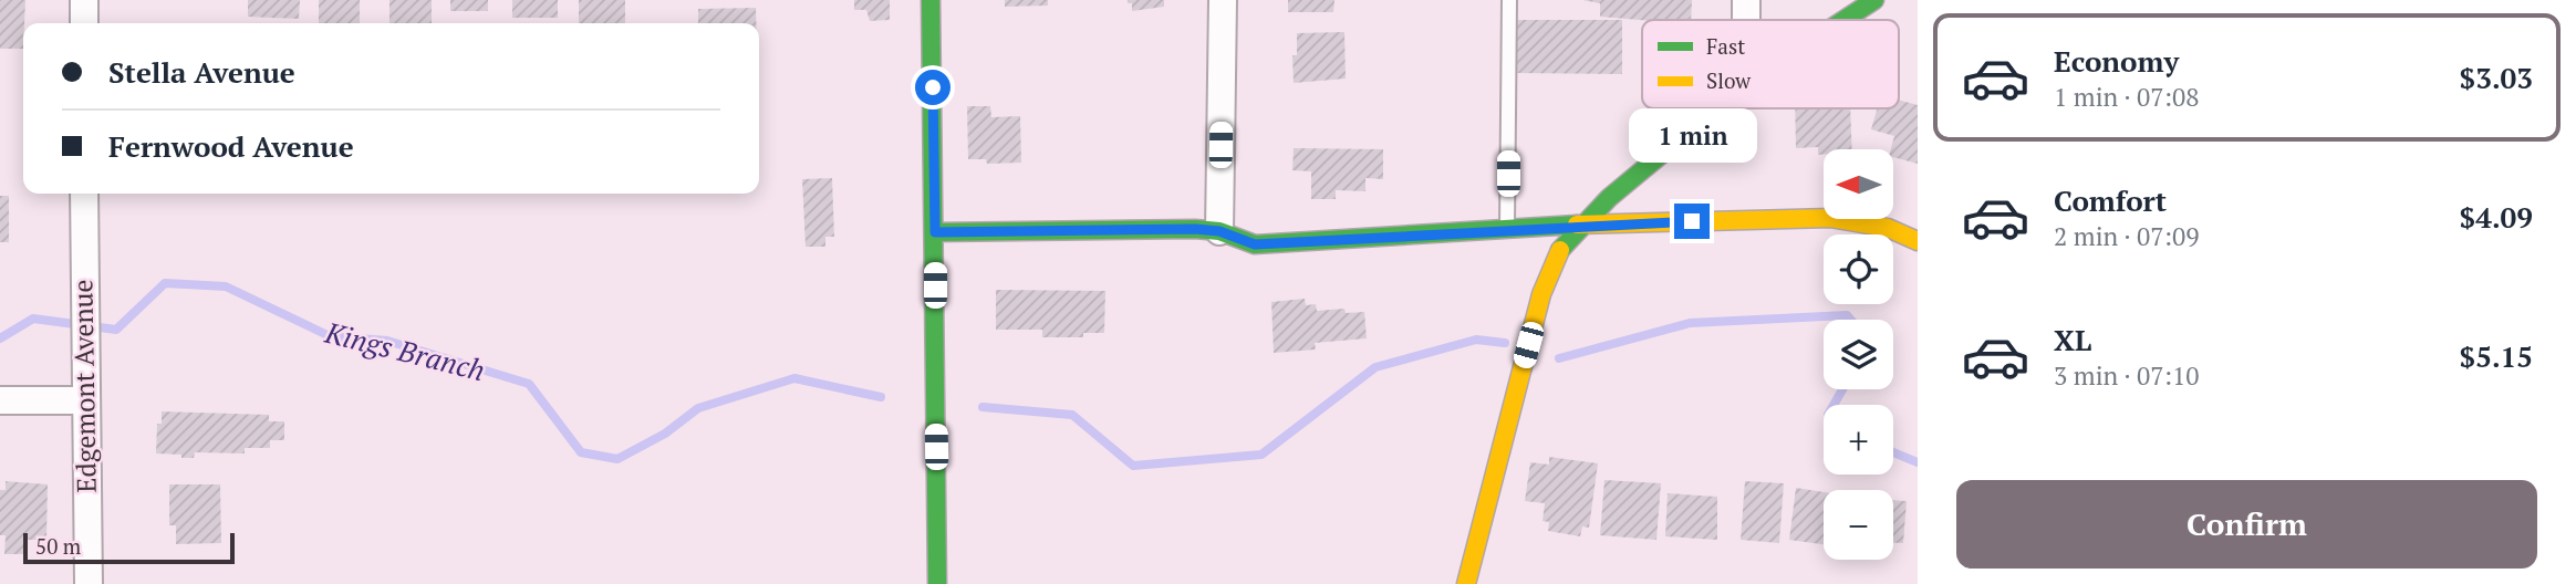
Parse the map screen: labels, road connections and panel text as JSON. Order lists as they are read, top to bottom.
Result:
{
  "streets": {
    "street": ["Edgemont Avenue"]
  },
  "water": ["Kings Branch"],
  "legend": ["Fast", "Slow"],
  "scale_bar": "50 m",
  "north": "left",
  "page": {
    "list": [
      {
        "name": "Economy",
        "note": "1 min · 07:08",
        "value": "$3.03"
      },
      {
        "name": "Comfort",
        "note": "2 min · 07:09",
        "value": "$4.09"
      },
      {
        "name": "XL",
        "note": "3 min · 07:10",
        "value": "$5.15"
      }
    ],
    "banner": ["Stella Avenue", "Fernwood Avenue"],
    "bubble": "1 min",
    "map_buttons": ["+", "−"],
    "buttons": "Confirm",
    "scale": "50 m"
  }
}
